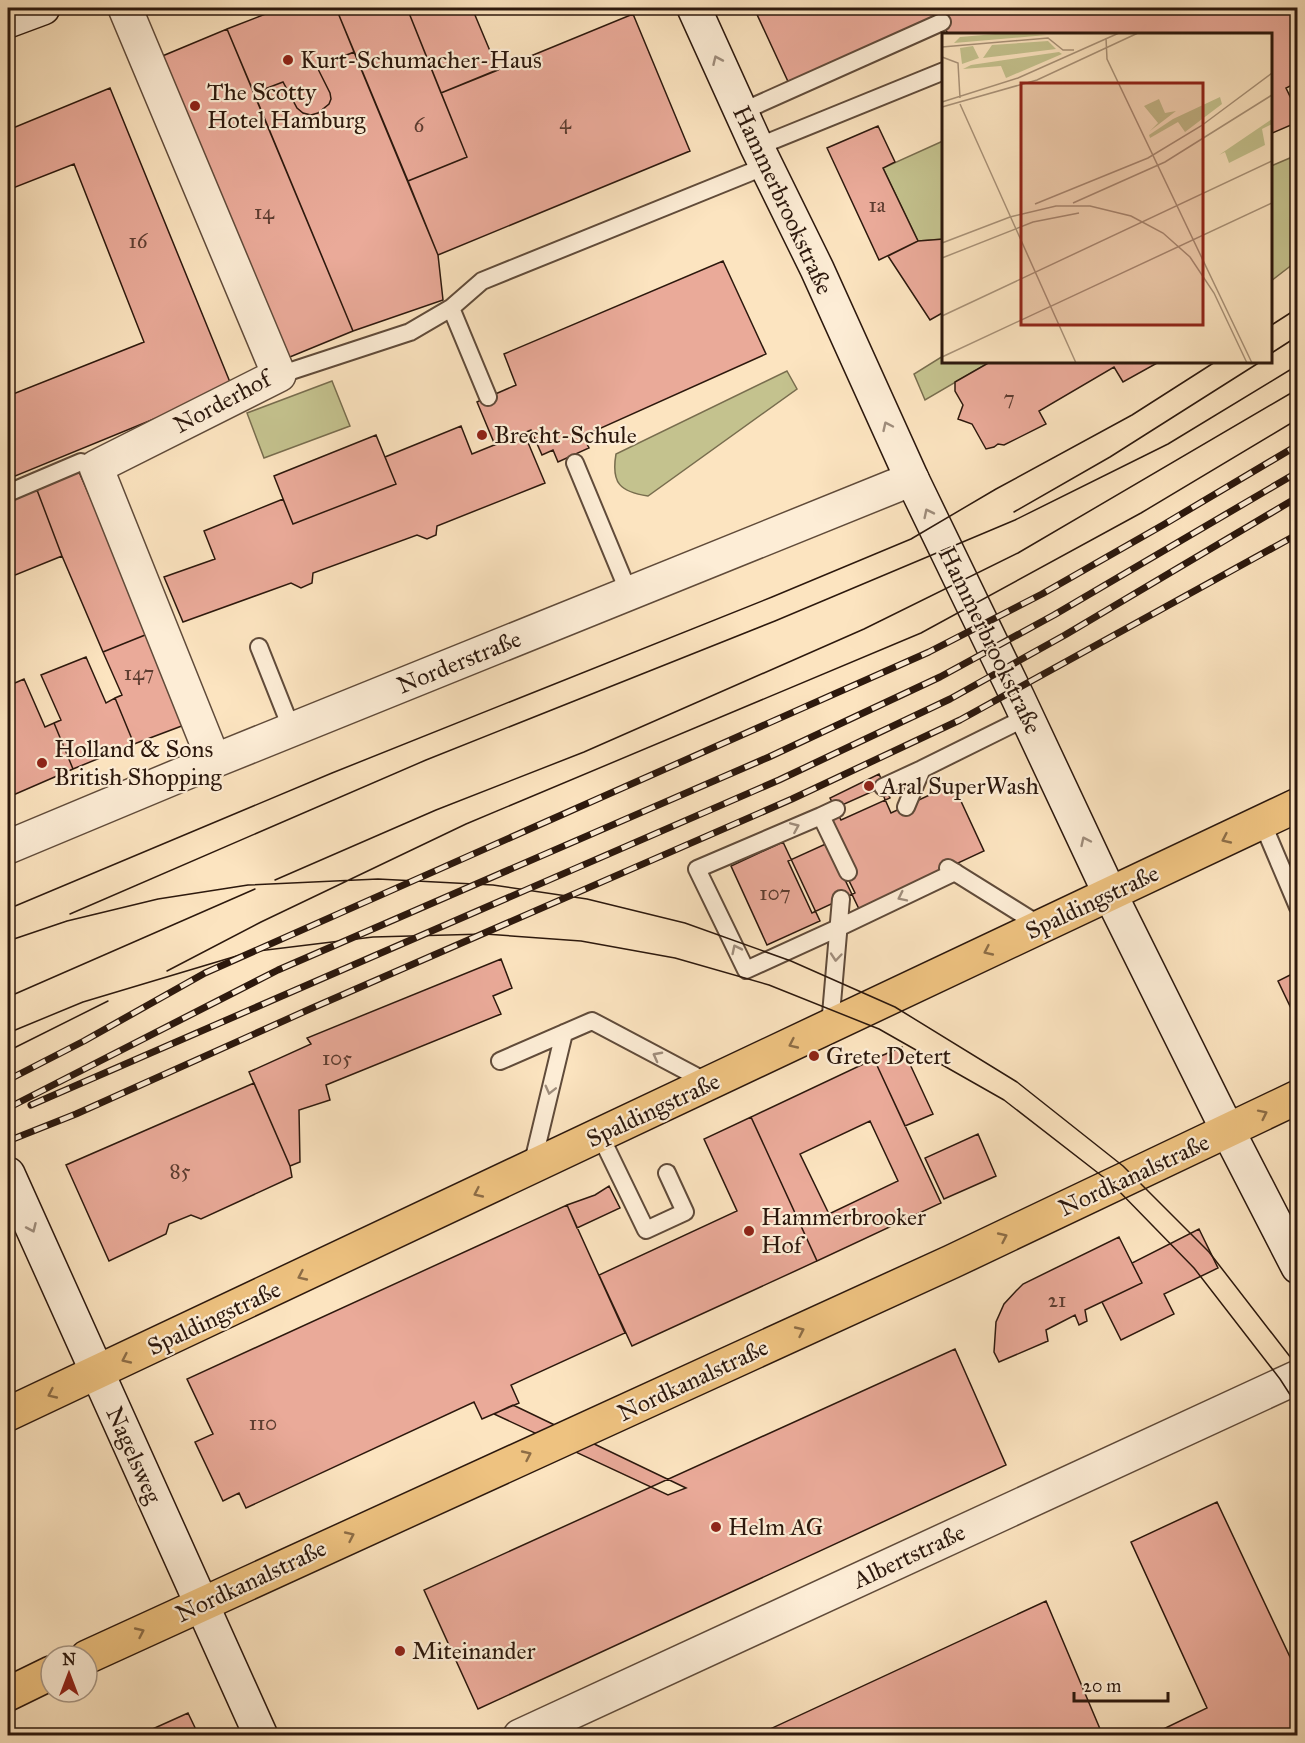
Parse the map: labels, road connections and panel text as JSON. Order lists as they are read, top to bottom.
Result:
{
  "streets": {
    "main road": ["Spaldingstraße", "Nordkanalstraße"],
    "street": [
      "Hammerbrookstraße",
      "Norderhof",
      "Norderstraße",
      "Nagelsweg",
      "Albertstraße"
    ]
  },
  "crossings": [
    ["Hammerbrookstraße", "Norderstraße"],
    ["Hammerbrookstraße", "Spaldingstraße"],
    ["Hammerbrookstraße", "Nordkanalstraße"],
    ["Spaldingstraße", "Nagelsweg"],
    ["Nordkanalstraße", "Nagelsweg"]
  ],
  "one_way": [
    "Hammerbrookstraße",
    "Spaldingstraße",
    "Nordkanalstraße",
    "Nagelsweg"
  ],
  "places": [
    "Kurt-Schumacher-Haus",
    "The Scotty Hotel Hamburg",
    "Brecht-Schule",
    "Holland & Sons British Shopping",
    "Aral SuperWash",
    "Grete Detert",
    "Hammerbrooker Hof",
    "Helm AG",
    "Miteinander"
  ],
  "house_numbers": [
    "4",
    "6",
    "1a",
    "14",
    "16",
    "7",
    "147",
    "107",
    "105",
    "85",
    "21",
    "110"
  ],
  "scale_bar": "20 m",
  "north": "top"
}
